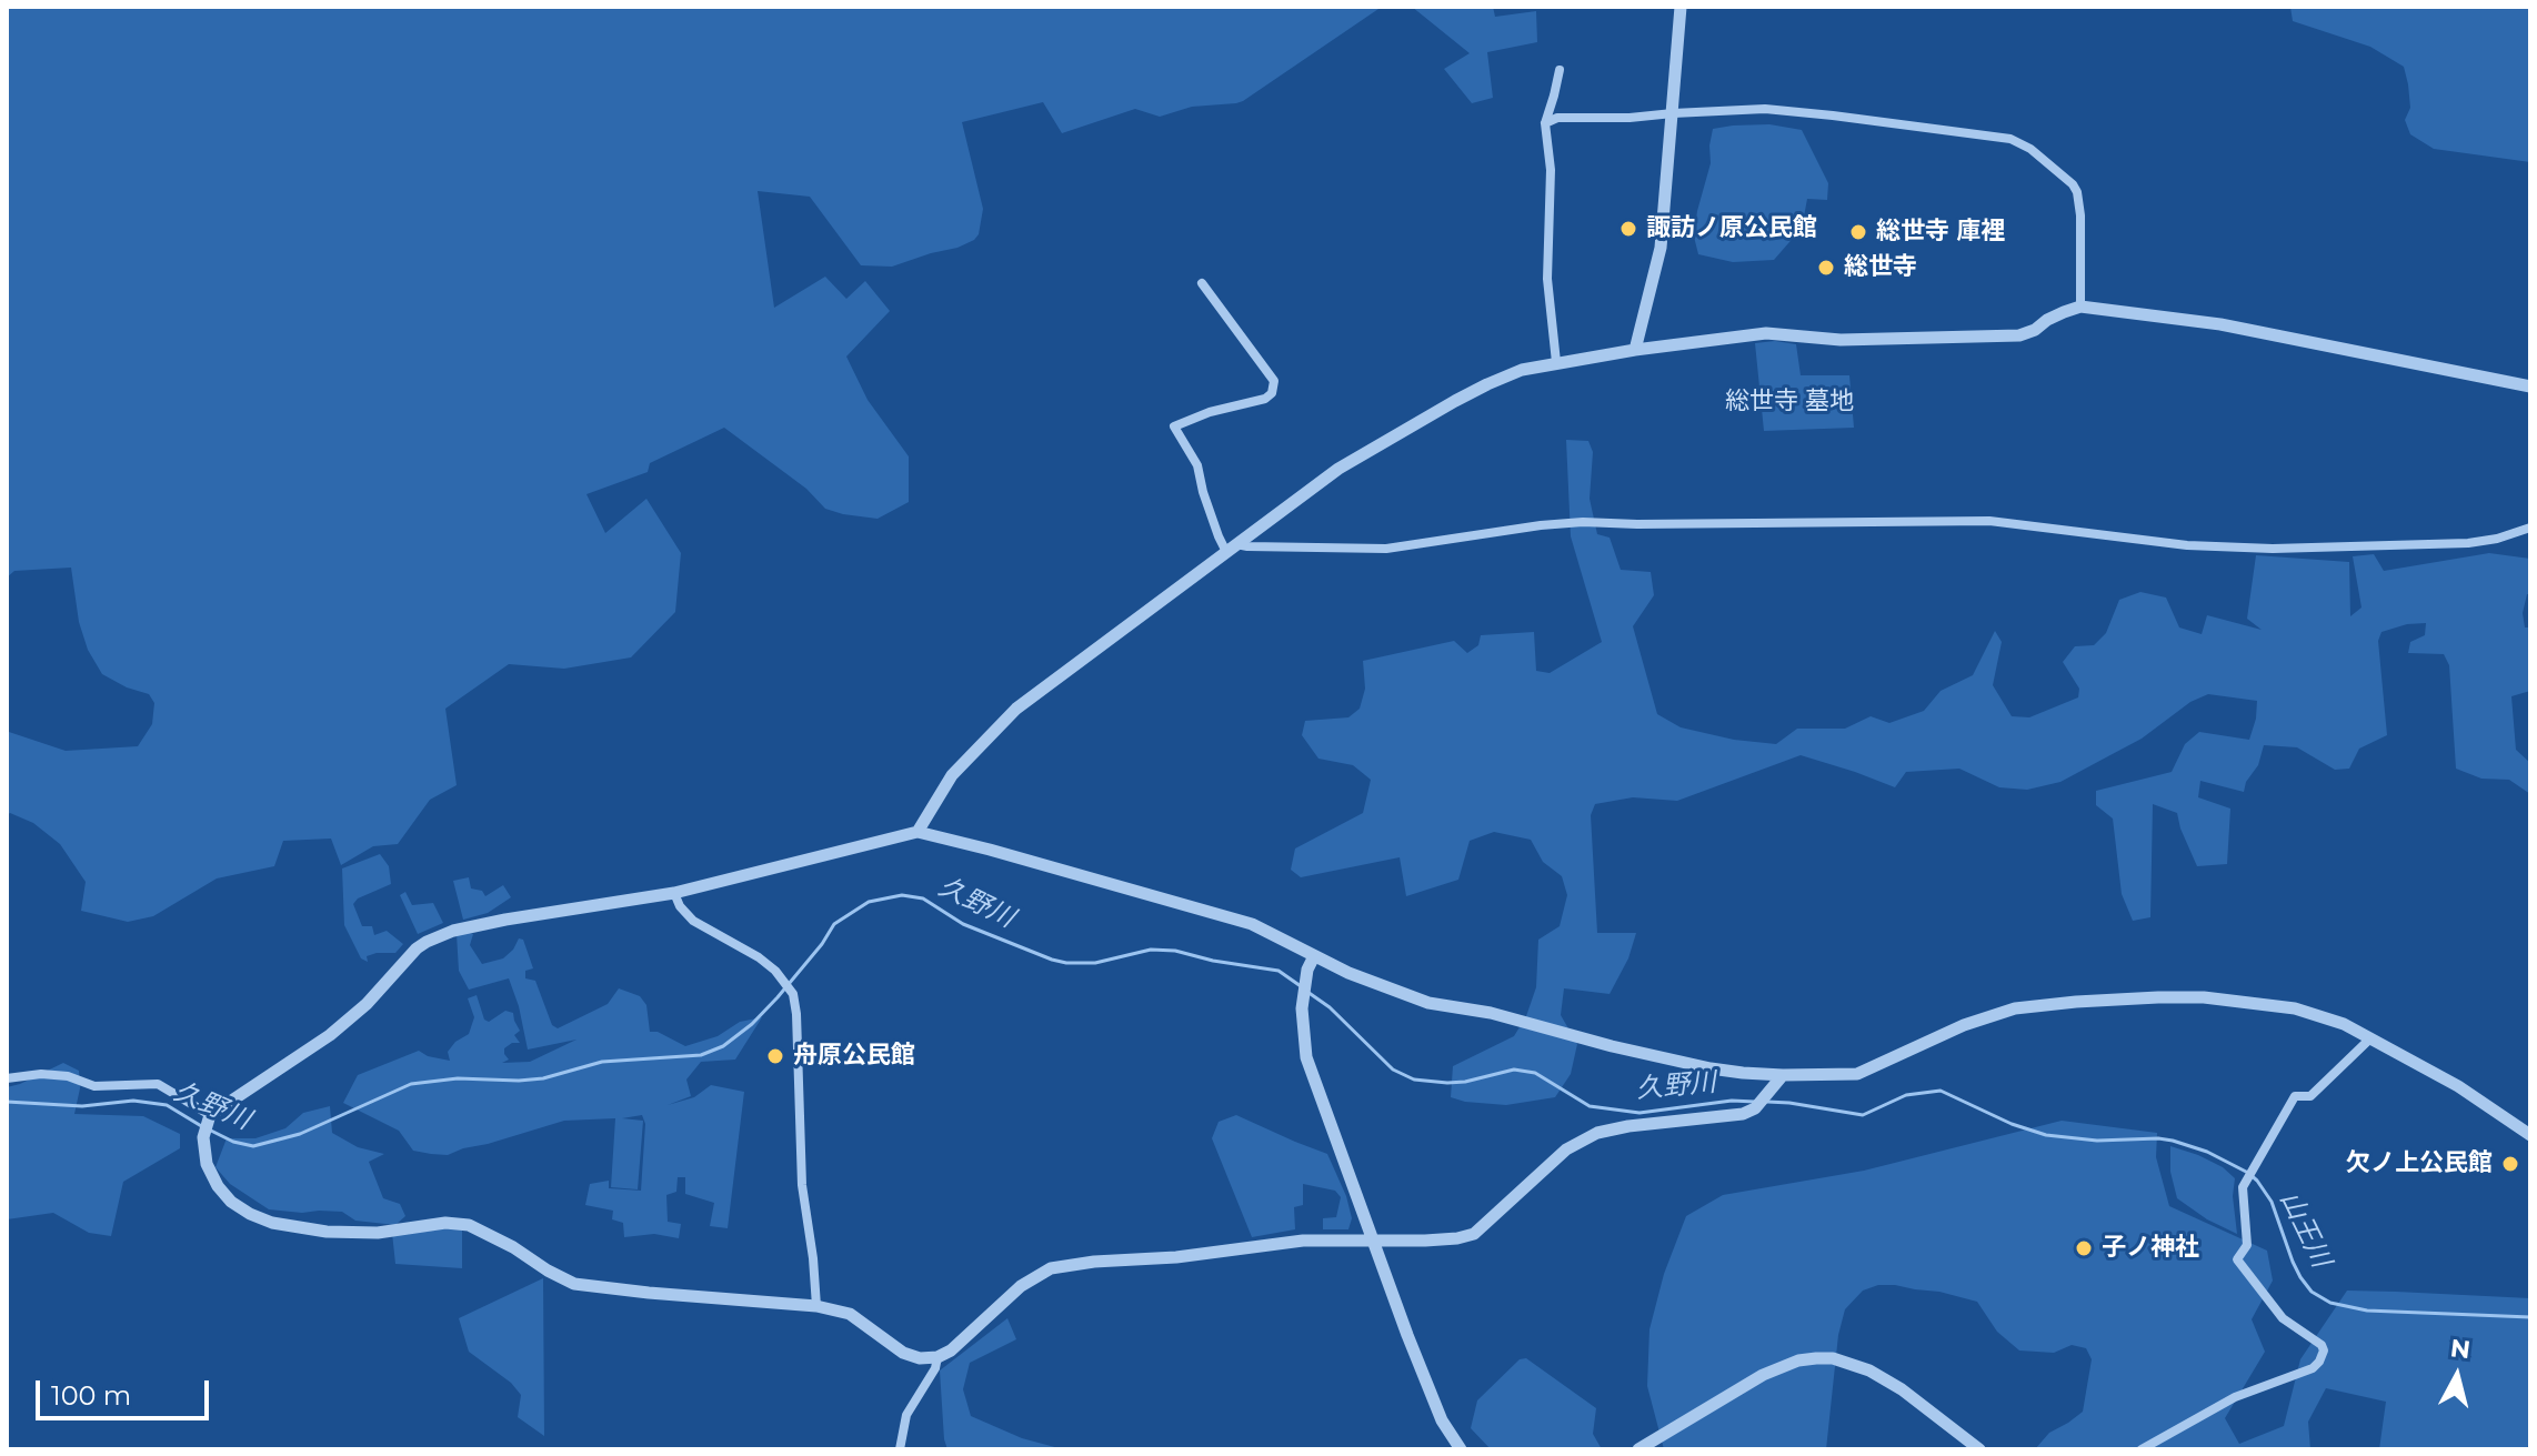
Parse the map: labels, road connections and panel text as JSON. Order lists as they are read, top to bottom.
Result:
{
  "water": ["久野川", "山王川"],
  "parks": ["総世寺 墓地"],
  "places": [
    "諏訪ノ原公民館",
    "総世寺 庫裡",
    "総世寺",
    "舟原公民館",
    "欠ノ上公民館",
    "子ノ神社"
  ],
  "scale_bar": "100 m",
  "north": "top"
}
